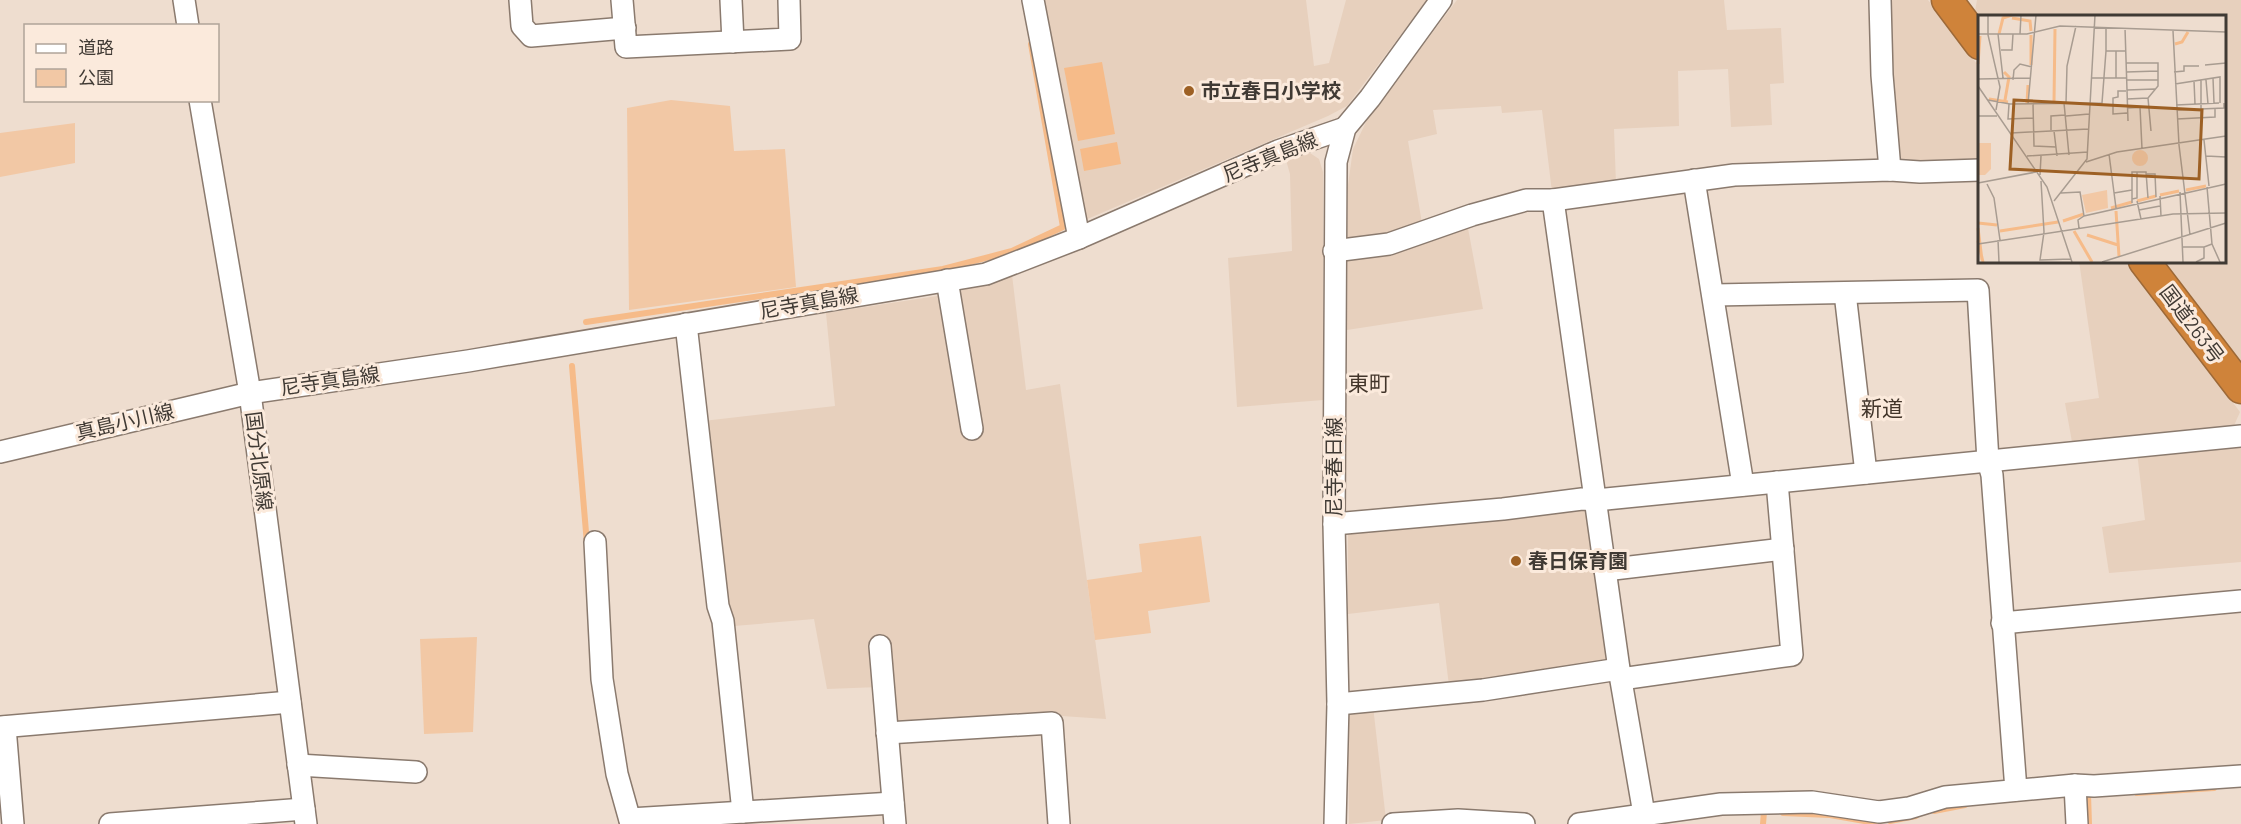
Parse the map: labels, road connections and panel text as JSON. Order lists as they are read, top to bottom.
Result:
{
  "streets": {
    "highway": ["国道263号"],
    "street": [
      "尼寺真島線",
      "真島小川線",
      "国分北原線",
      "尼寺春日線"
    ]
  },
  "crossings": [
    ["尼寺真島線", "真島小川線"],
    ["尼寺真島線", "国分北原線"],
    ["尼寺真島線", "尼寺春日線"],
    ["真島小川線", "国分北原線"]
  ],
  "districts": ["東町", "新道"],
  "places": ["市立春日小学校", "春日保育園"],
  "legend": ["道路", "公園"]
}
